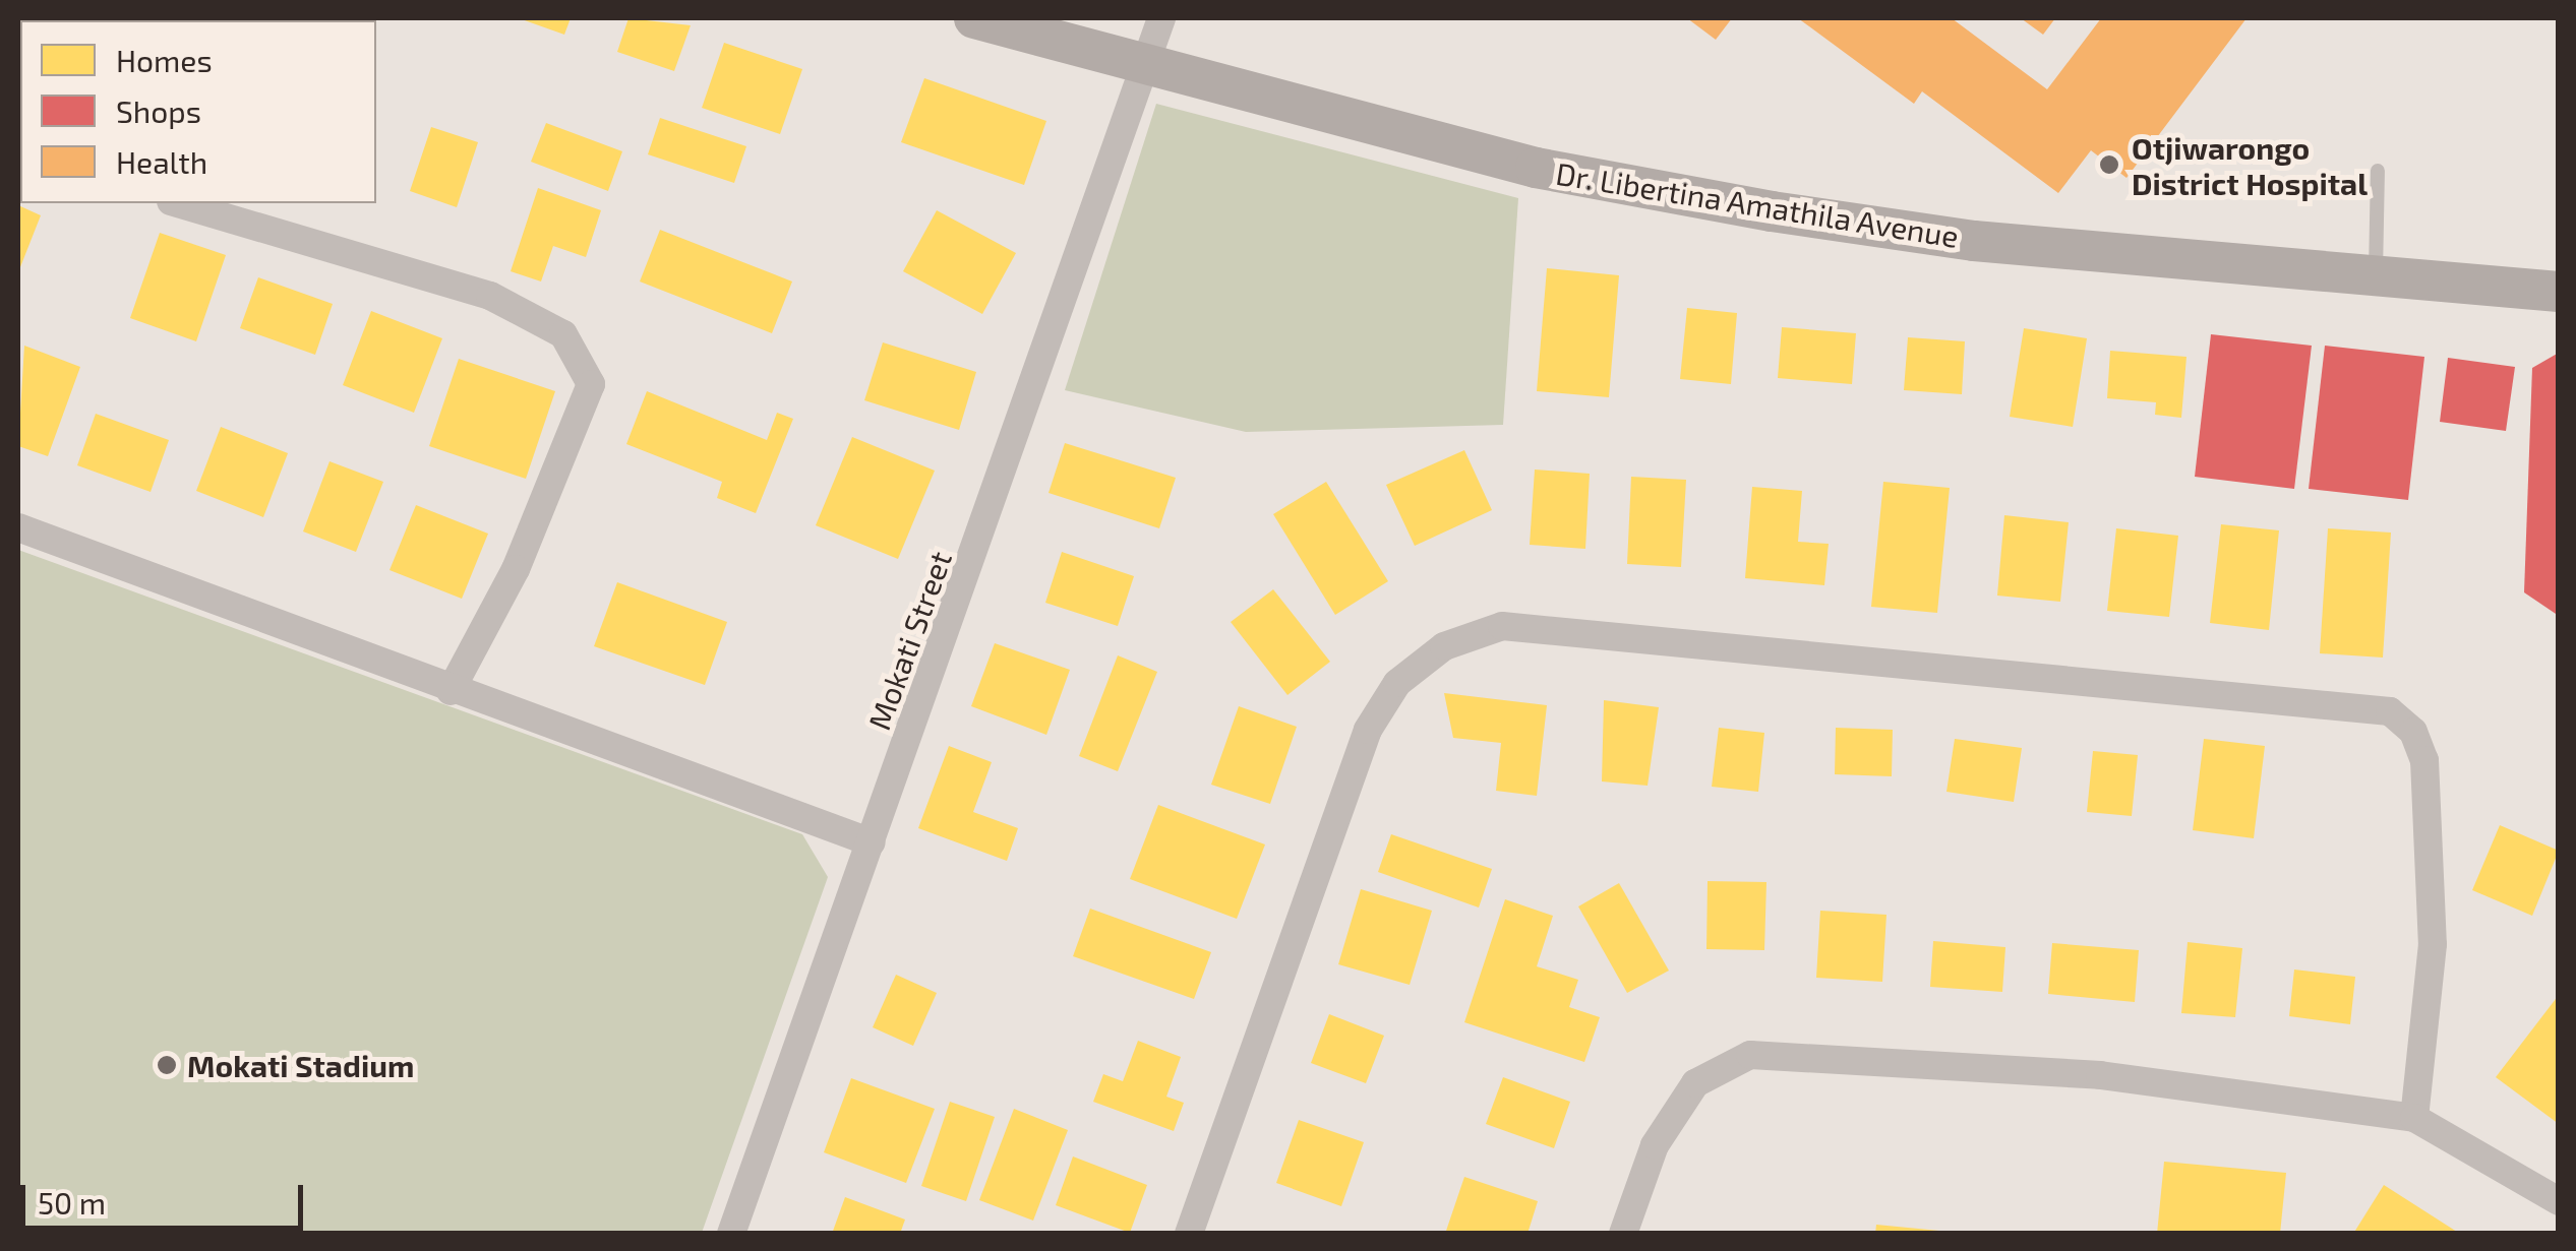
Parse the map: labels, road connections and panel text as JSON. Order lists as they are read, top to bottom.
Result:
{
  "streets": {
    "street": ["Dr. Libertina Amathila Avenue", "Mokati Street"]
  },
  "crossings": [
    ["Dr. Libertina Amathila Avenue", "Mokati Street"]
  ],
  "places": ["Otjiwarongo District Hospital", "Mokati Stadium"],
  "legend": ["Homes", "Shops", "Health"],
  "scale_bar": "50 m"
}
